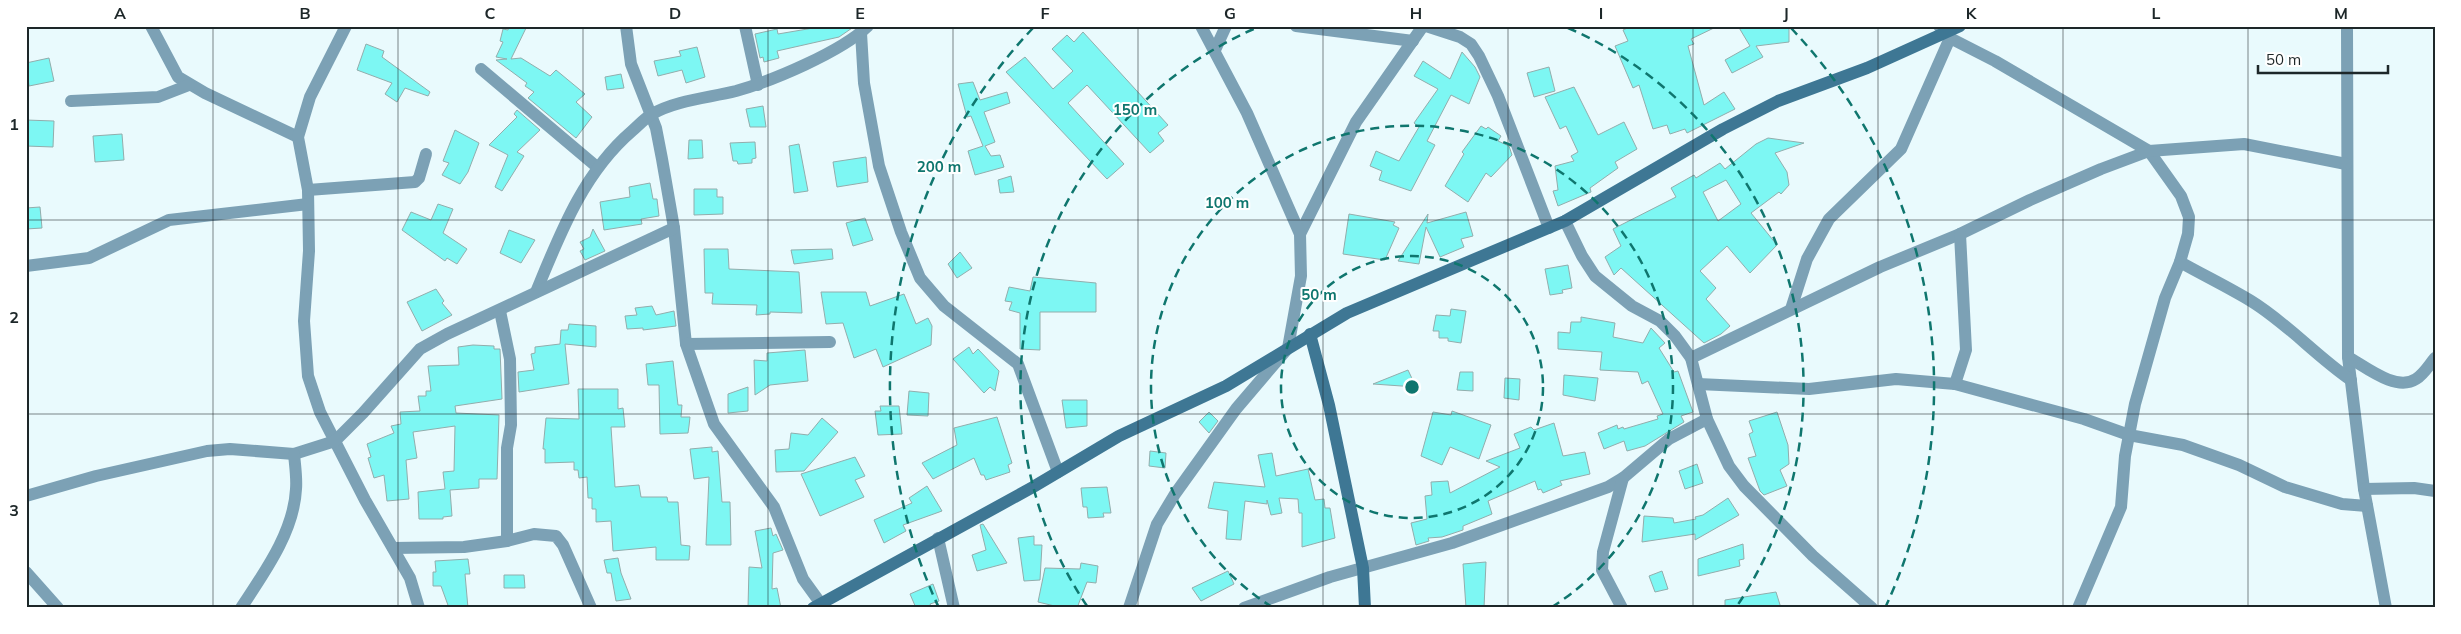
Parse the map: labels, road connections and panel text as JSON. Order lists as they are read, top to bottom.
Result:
{
  "scale_bar": "50 m",
  "grid": {
    "columns": [
      "A",
      "B",
      "C",
      "D",
      "E",
      "F",
      "G",
      "H",
      "I",
      "J",
      "K",
      "L",
      "M"
    ],
    "rows": ["1", "2", "3"]
  },
  "rings": [
    "150 m",
    "200 m",
    "100 m",
    "50 m"
  ]
}
